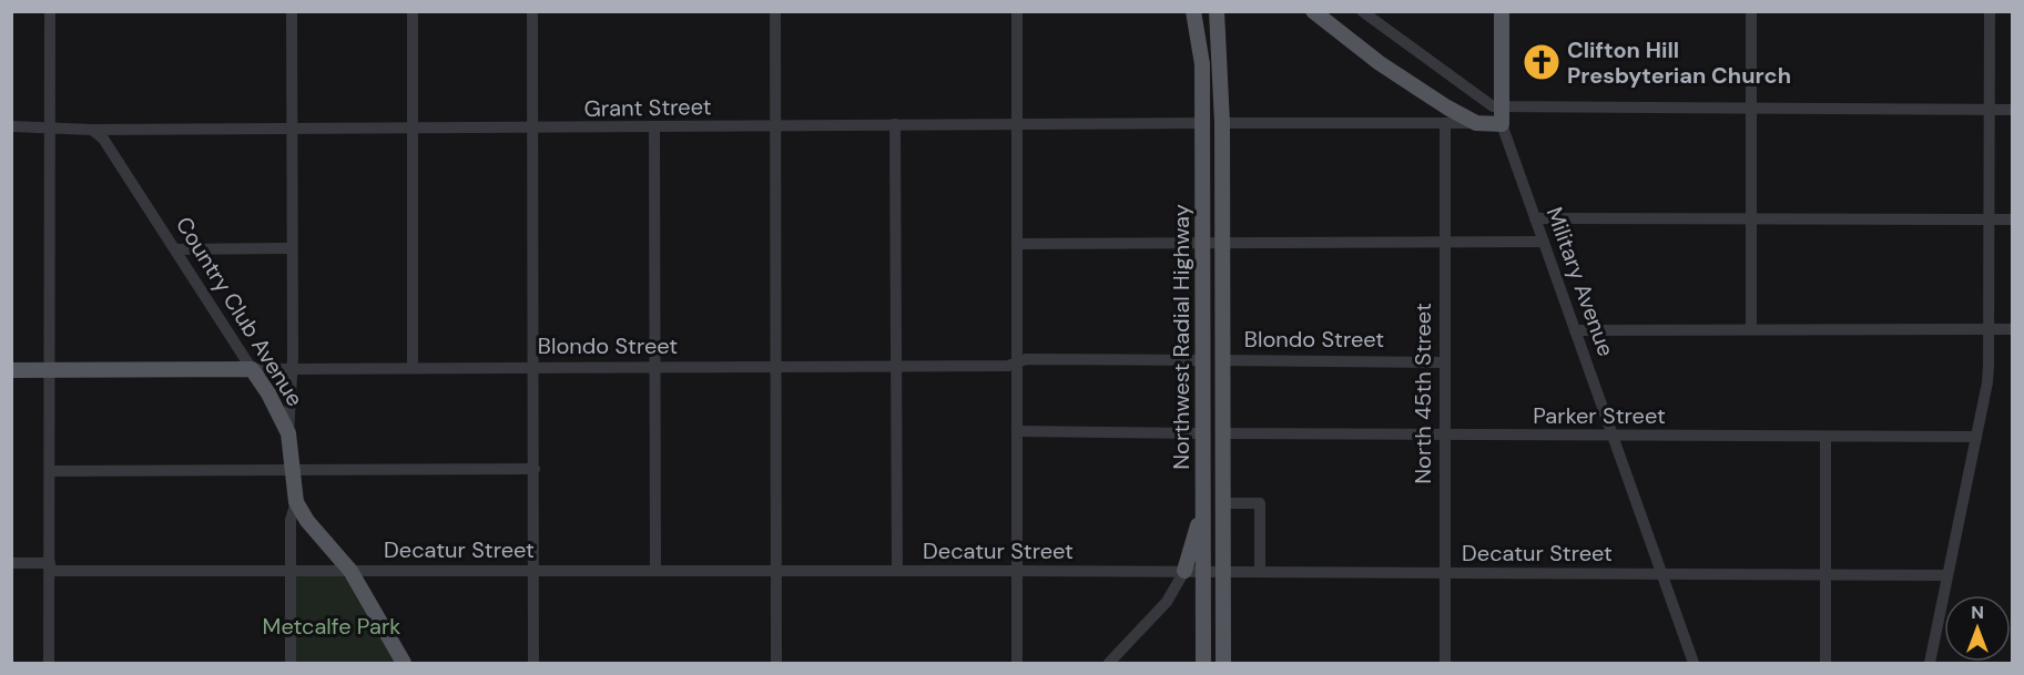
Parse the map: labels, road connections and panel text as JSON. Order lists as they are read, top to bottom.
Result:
{
  "streets": {
    "main road": ["Country Club Avenue", "Northwest Radial Highway", "Blondo Street"],
    "street": [
      "Grant Street",
      "Military Avenue",
      "North 45th Street",
      "Parker Street",
      "Decatur Street"
    ]
  },
  "crossings": [
    ["Grant Street", "Country Club Avenue"],
    ["Grant Street", "Northwest Radial Highway"],
    ["Military Avenue", "Parker Street"],
    ["Military Avenue", "Decatur Street"],
    ["Country Club Avenue", "Blondo Street"],
    ["Country Club Avenue", "Decatur Street"],
    ["Northwest Radial Highway", "Blondo Street"],
    ["Northwest Radial Highway", "Parker Street"],
    ["Northwest Radial Highway", "Decatur Street"],
    ["Blondo Street", "North 45th Street"],
    ["North 45th Street", "Parker Street"],
    ["North 45th Street", "Decatur Street"]
  ],
  "parks": ["Metcalfe Park"],
  "places": {
    "church": ["Clifton Hill Presbyterian Church"]
  },
  "north": "top"
}
